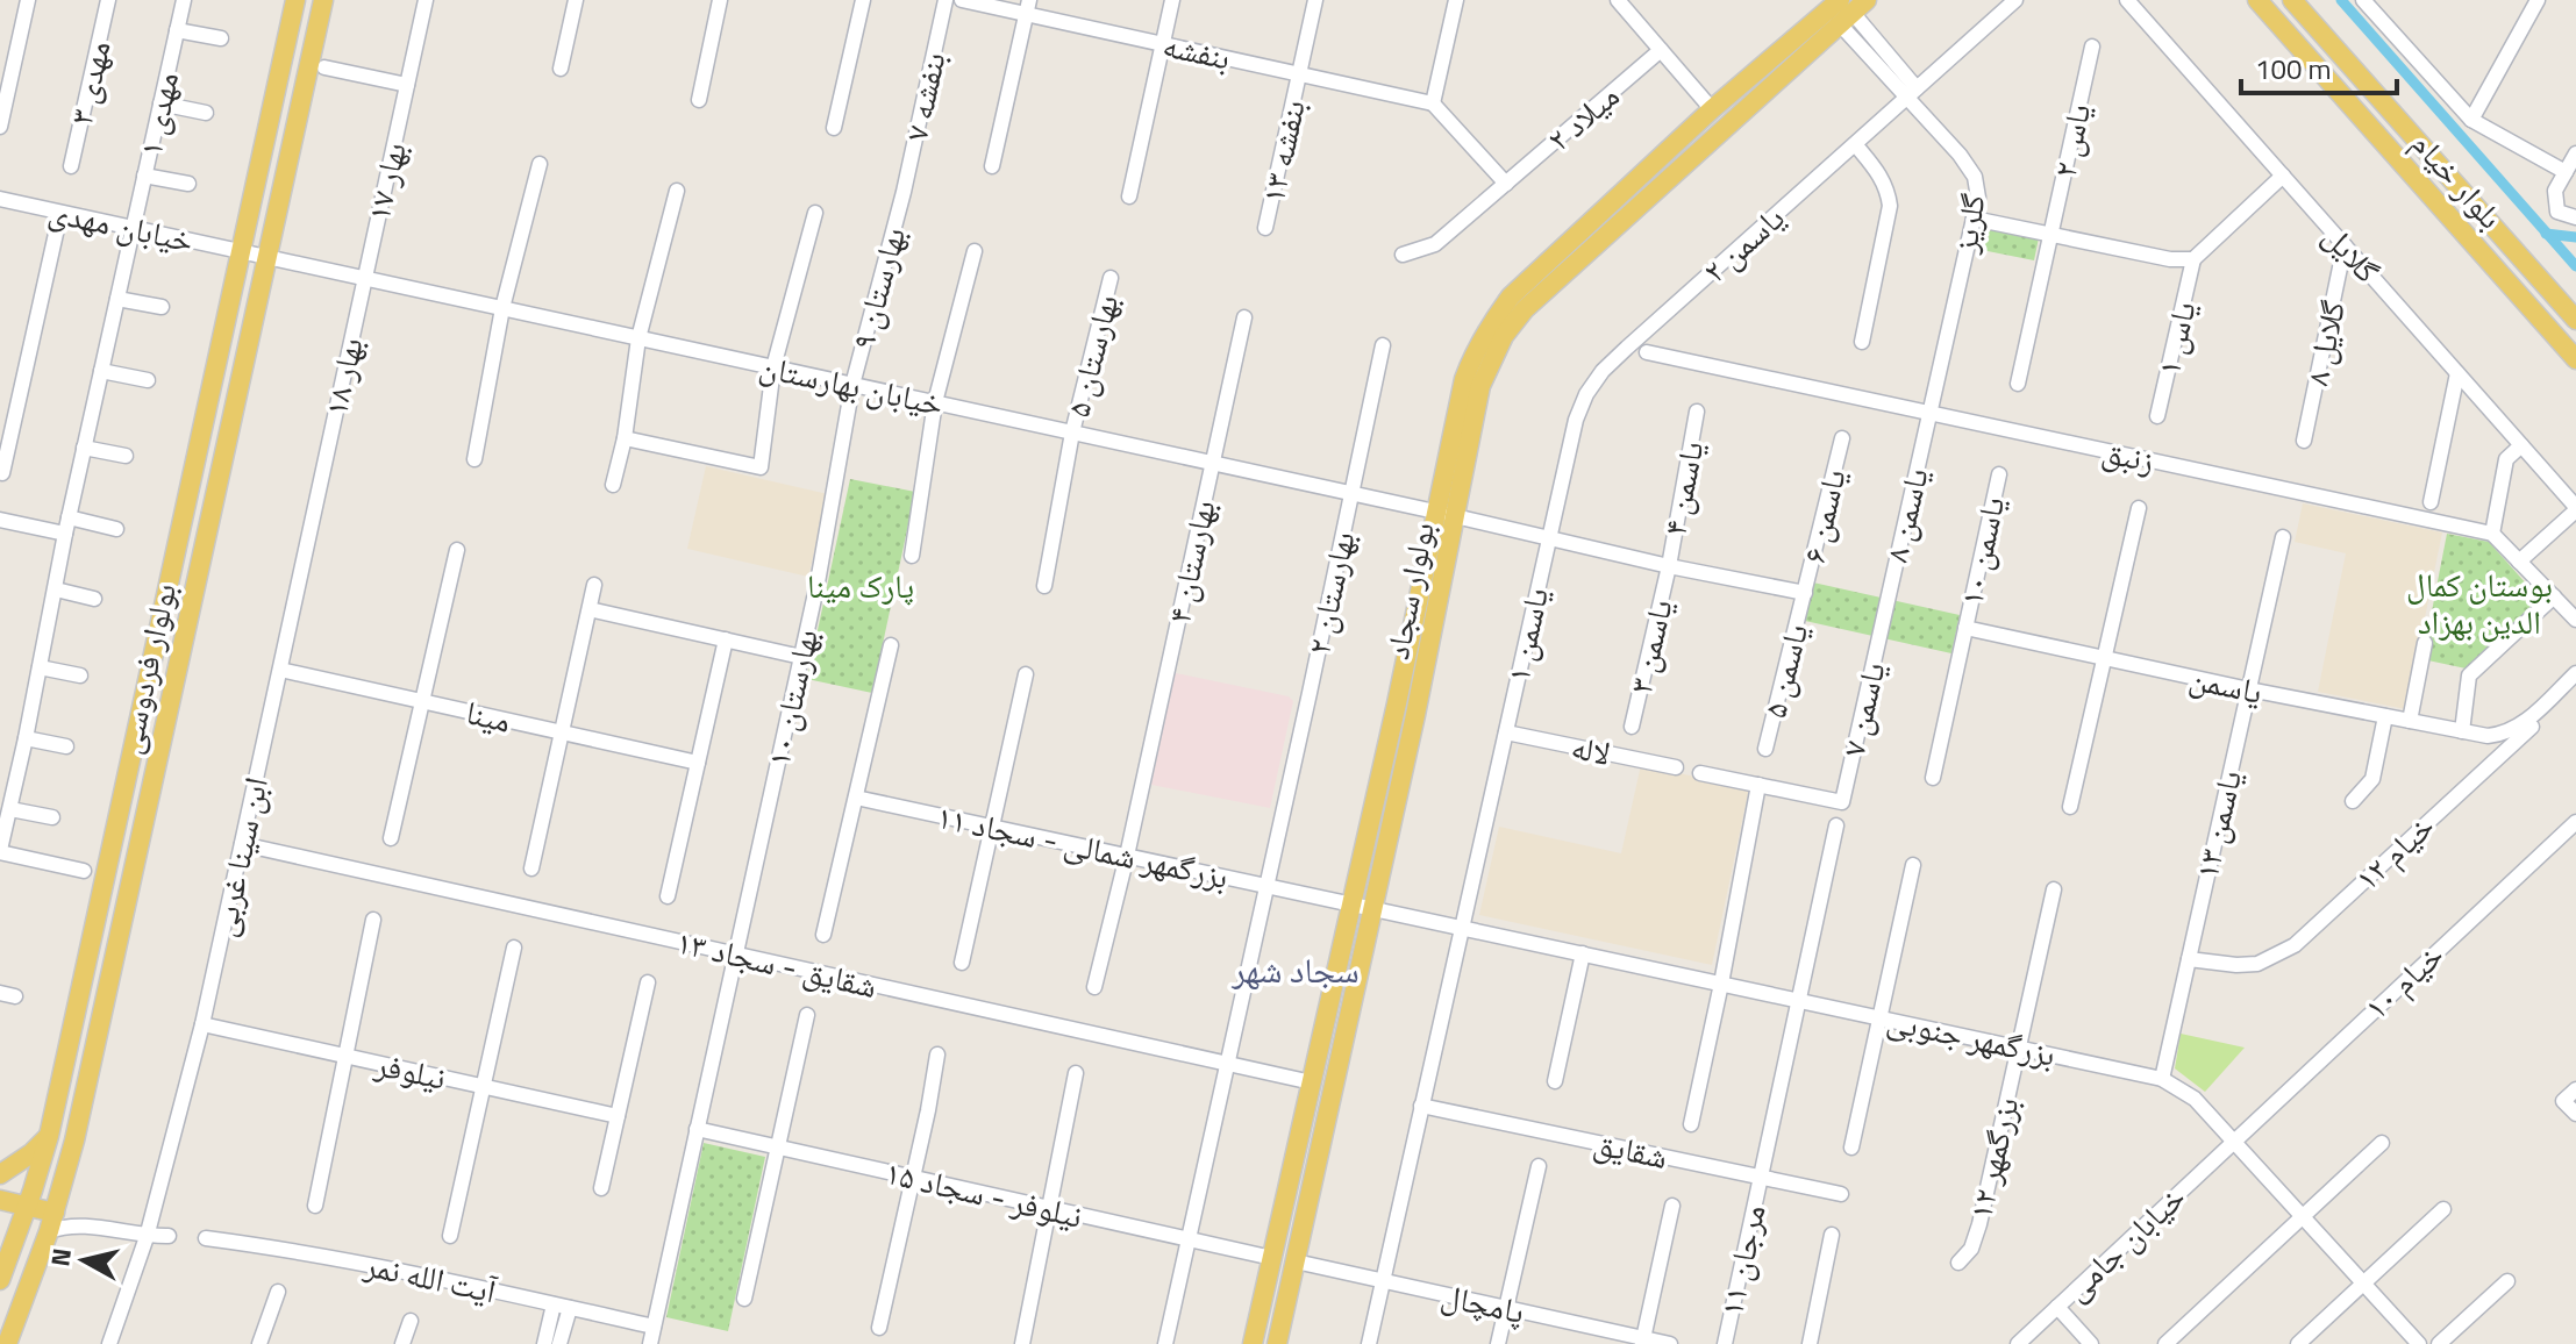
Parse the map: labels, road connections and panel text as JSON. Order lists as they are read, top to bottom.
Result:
{
  "streets": {
    "main road": ["بلوار خیام", "بولوار سجاد", "بولوار فردوسی"],
    "street": [
      "بنفشه",
      "مهدی ۳",
      "بنفشه ۷",
      "مهدی ۱",
      "میلاد ۲",
      "یاس ۲",
      "بنفشه ۱۳",
      "بهار ۱۷",
      "گلریز",
      "خیابان مهدی",
      "یاسمن ۲",
      "گلایل",
      "بهارستان ۹",
      "یاس ۱",
      "گلایل ۸",
      "بهارستان ۵",
      "بهار ۱۸",
      "خیابان بهارستان",
      "زنبق",
      "یاسمن ۴",
      "یاسمن ۸",
      "یاسمن ۶",
      "یاسمن ۱۰",
      "بهارستان ۴",
      "بهارستان ۲",
      "یاسمن ۱",
      "یاسمن ۳",
      "یاسمن ۵",
      "یاسمن",
      "بهارستان ۱۰",
      "یاسمن ۷",
      "مینا",
      "لاله",
      "یاسمن ۱۳",
      "بزرگمهر شمالی - سجاد ۱۱",
      "خیام ۱۲",
      "ابن سینا غربی",
      "شقایق - سجاد ۱۳",
      "خیام ۱۰",
      "بزرگمهر جنوبی",
      "نیلوفر",
      "شقایق",
      "بزرگمهر ۱۲",
      "نیلوفر - سجاد ۱۵",
      "خیابان جامی",
      "مرجان ۱۱",
      "آیت الله نمر",
      "پامچال"
    ]
  },
  "crossings": [
    ["بنفشه", "بنفشه ۱۳"],
    ["بنفشه ۷", "بهارستان ۹"],
    ["مهدی ۱", "خیابان مهدی"],
    ["بهار ۱۷", "بهار ۱۸"],
    ["بهار ۱۷", "خیابان بهارستان"],
    ["گلریز", "یاسمن ۲"],
    ["گلریز", "زنبق"],
    ["گلریز", "یاسمن ۸"],
    ["گلریز", "بولوار سجاد"],
    ["خیابان مهدی", "خیابان بهارستان"],
    ["خیابان مهدی", "بولوار فردوسی"],
    ["یاسمن ۲", "یاسمن ۱"],
    ["گلایل", "گلایل ۸"],
    ["بهارستان ۹", "خیابان بهارستان"],
    ["بهارستان ۹", "بهارستان ۱۰"],
    ["بهارستان ۵", "خیابان بهارستان"],
    ["بهار ۱۸", "خیابان بهارستان"],
    ["بهار ۱۸", "ابن سینا غربی"],
    ["خیابان بهارستان", "بهارستان ۴"],
    ["خیابان بهارستان", "بولوار سجاد"],
    ["خیابان بهارستان", "بهارستان ۲"],
    ["خیابان بهارستان", "بولوار فردوسی"],
    ["خیابان بهارستان", "بهارستان ۱۰"],
    ["زنبق", "یاسمن ۸"],
    ["یاسمن ۴", "یاسمن ۳"],
    ["یاسمن ۸", "یاسمن ۷"],
    ["یاسمن ۶", "یاسمن ۵"],
    ["یاسمن ۱۰", "یاسمن"],
    ["بهارستان ۴", "بزرگمهر شمالی - سجاد ۱۱"],
    ["بولوار سجاد", "بزرگمهر شمالی - سجاد ۱۱"],
    ["بولوار سجاد", "شقایق - سجاد ۱۳"],
    ["بولوار سجاد", "بزرگمهر جنوبی"],
    ["بولوار سجاد", "نیلوفر - سجاد ۱۵"],
    ["بولوار سجاد", "پامچال"],
    ["بهارستان ۲", "بزرگمهر شمالی - سجاد ۱۱"],
    ["بهارستان ۲", "شقایق - سجاد ۱۳"],
    ["بهارستان ۲", "نیلوفر - سجاد ۱۵"],
    ["یاسمن ۱", "لاله"],
    ["یاسمن ۱", "بزرگمهر جنوبی"],
    ["یاسمن ۱", "شقایق"],
    ["یاسمن ۱", "پامچال"],
    ["یاسمن", "یاسمن ۱۳"],
    ["بهارستان ۱۰", "شقایق - سجاد ۱۳"],
    ["بهارستان ۱۰", "نیلوفر - سجاد ۱۵"],
    ["بهارستان ۱۰", "آیت الله نمر"],
    ["مینا", "ابن سینا غربی"],
    ["یاسمن ۱۳", "خیام ۱۲"],
    ["یاسمن ۱۳", "بزرگمهر جنوبی"],
    ["بزرگمهر شمالی - سجاد ۱۱", "بزرگمهر جنوبی"],
    ["ابن سینا غربی", "شقایق - سجاد ۱۳"],
    ["ابن سینا غربی", "نیلوفر"],
    ["خیام ۱۰", "بزرگمهر جنوبی"],
    ["خیام ۱۰", "خیابان جامی"],
    ["بزرگمهر جنوبی", "بزرگمهر ۱۲"],
    ["بزرگمهر جنوبی", "خیابان جامی"],
    ["بزرگمهر جنوبی", "مرجان ۱۱"],
    ["شقایق", "مرجان ۱۱"]
  ],
  "districts": ["سجاد شهر"],
  "parks": ["بوستان کمال الدین بهزاد", "پارک مینا"],
  "scale_bar": "100 m",
  "north": "left"
}
